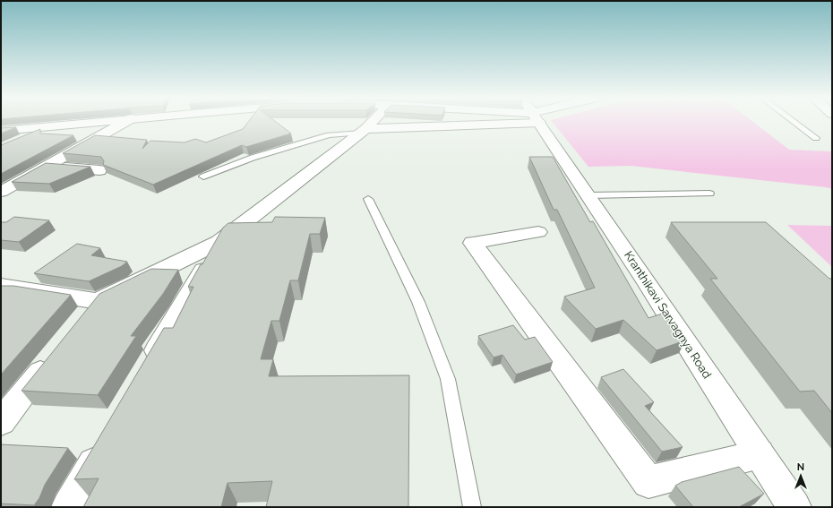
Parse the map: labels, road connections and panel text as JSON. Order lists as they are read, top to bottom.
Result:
{
  "streets": {
    "street": ["Kranthikavi Sarvagnya Road"]
  },
  "north": "top"
}
